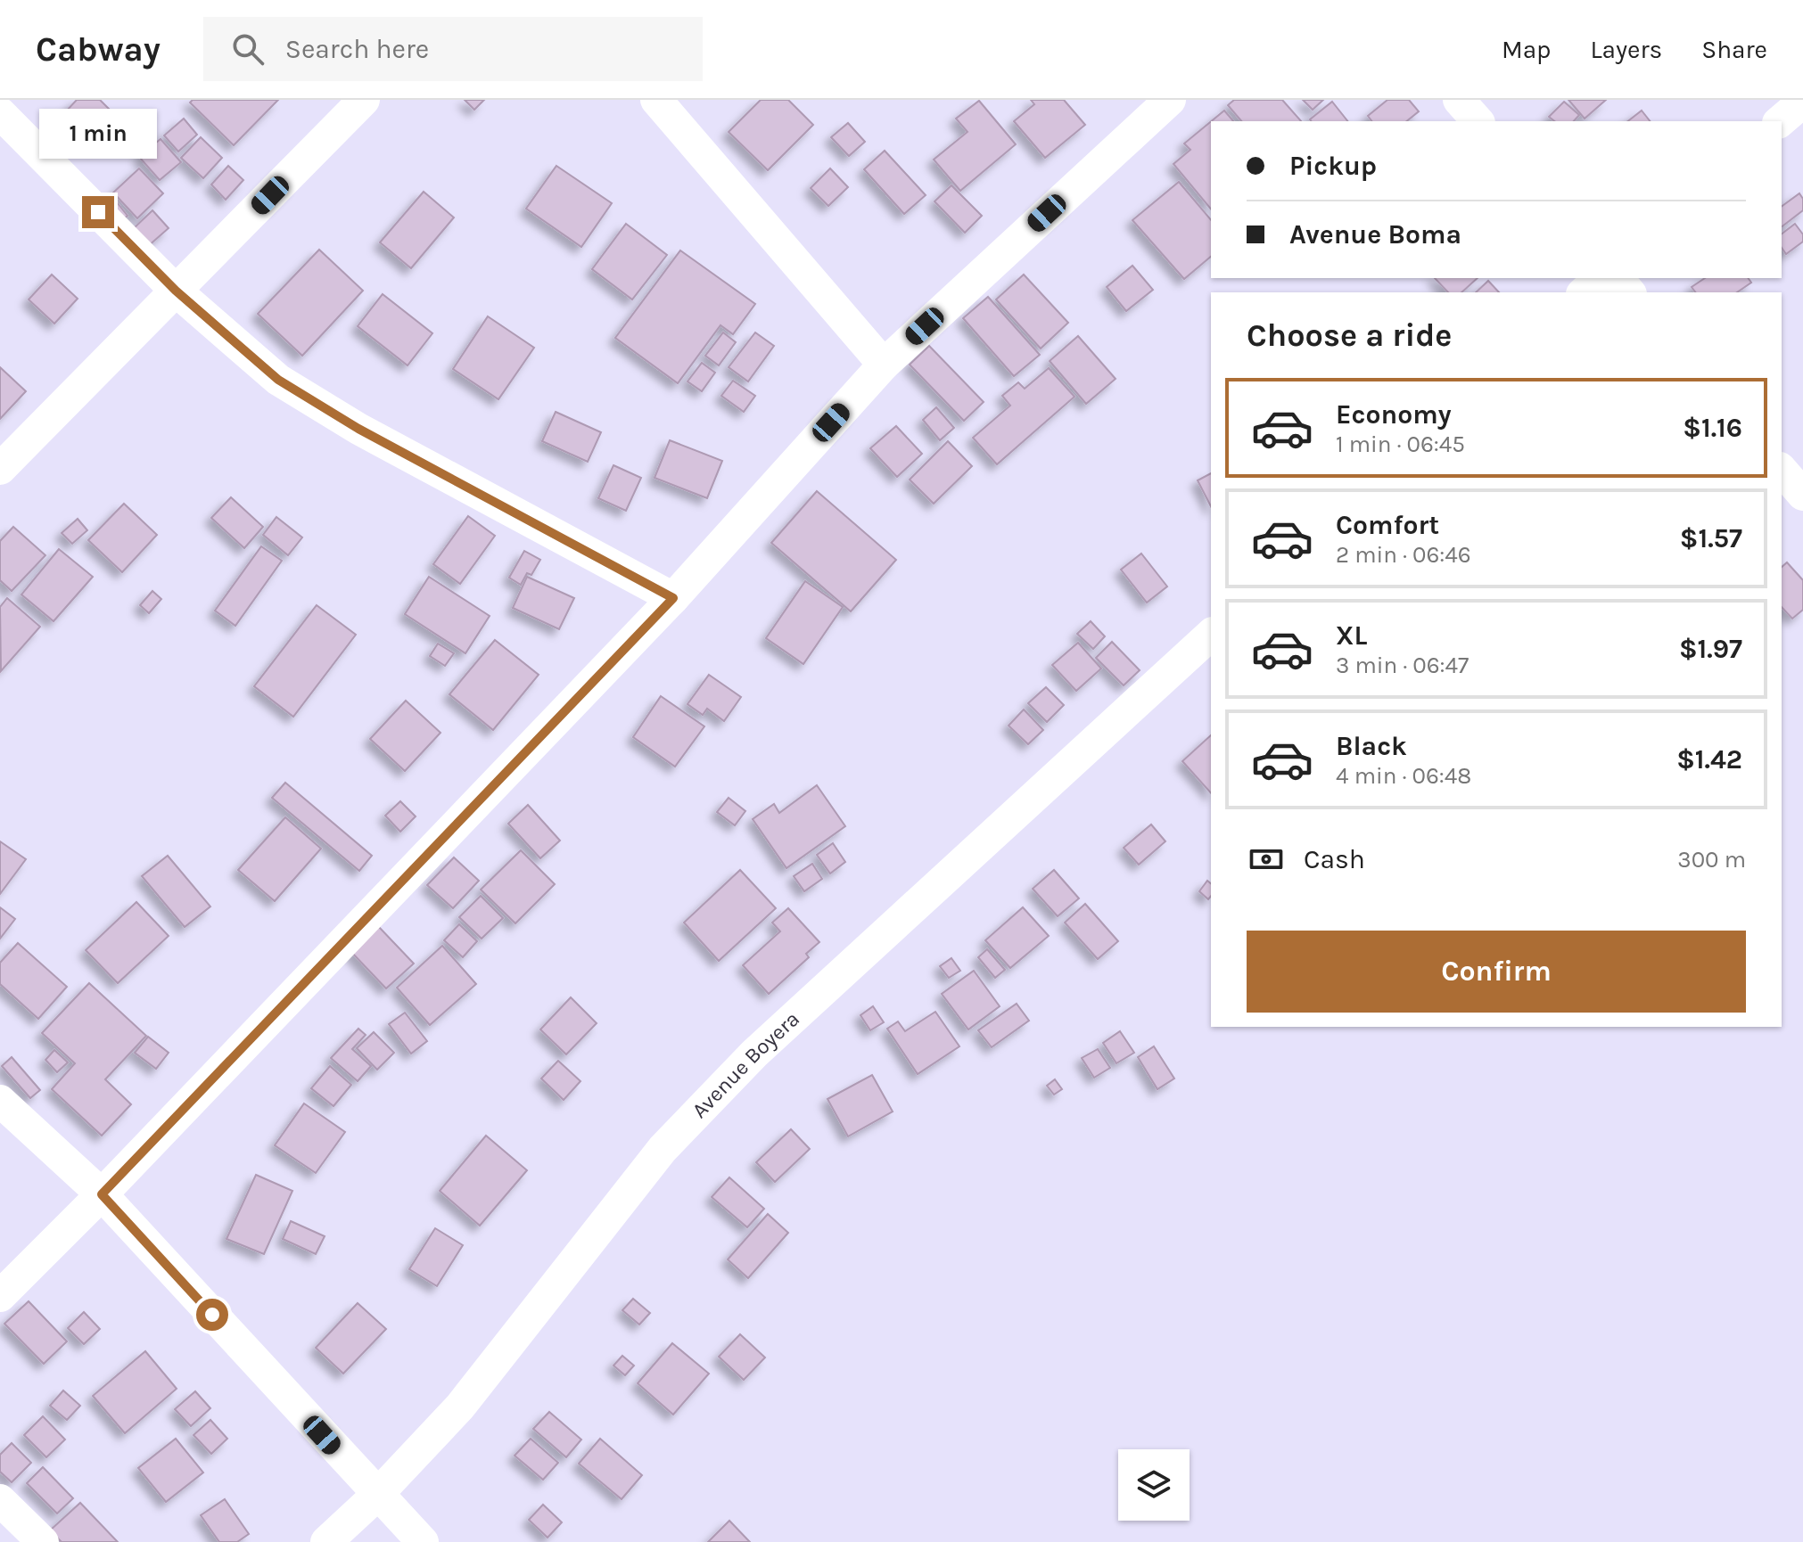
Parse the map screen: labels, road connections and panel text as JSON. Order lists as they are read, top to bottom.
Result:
{
  "streets": {
    "street": ["Avenue Boyera"]
  },
  "page": {
    "header": "Cabway",
    "search": "Search here",
    "nav": ["Map", "Layers", "Share"],
    "bubble": "1 min",
    "banner": ["Pickup", "Avenue Boma"],
    "heading": "Choose a ride",
    "list": [
      {
        "name": "Economy",
        "note": "1 min · 06:45",
        "value": "$1.16"
      },
      {
        "name": "Comfort",
        "note": "2 min · 06:46",
        "value": "$1.57"
      },
      {
        "name": "XL",
        "note": "3 min · 06:47",
        "value": "$1.97"
      },
      {
        "name": "Black",
        "note": "4 min · 06:48",
        "value": "$1.42"
      }
    ],
    "pay": ["Cash", "300 m"],
    "buttons": "Confirm"
  }
}
